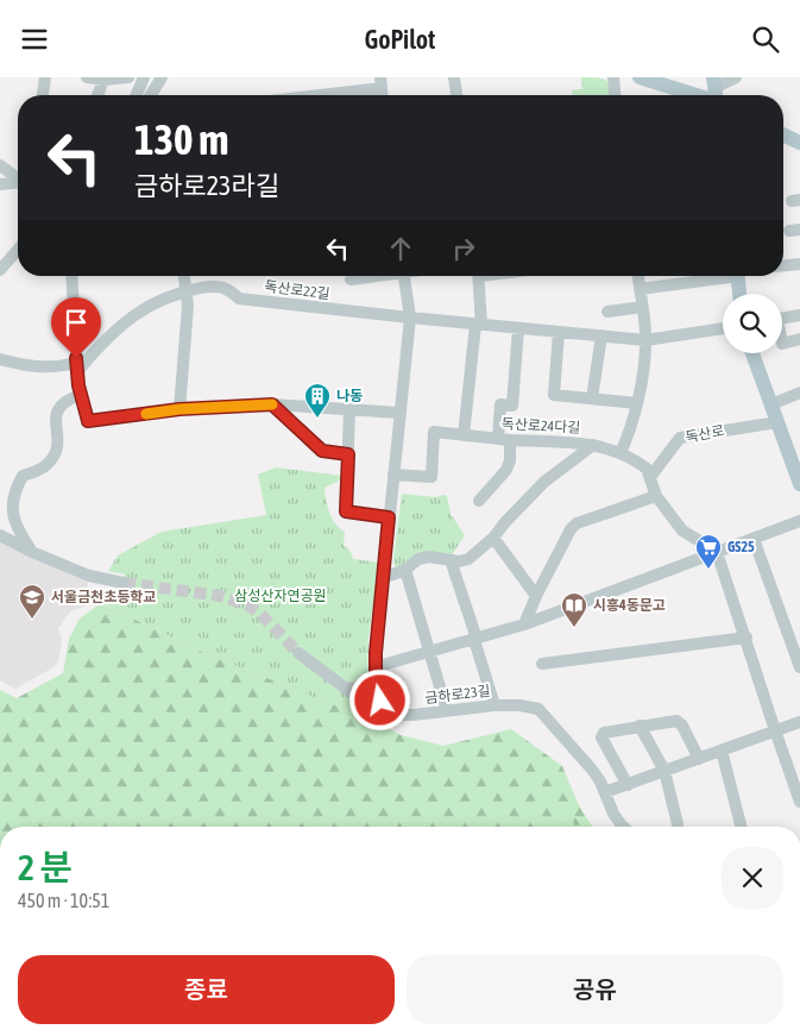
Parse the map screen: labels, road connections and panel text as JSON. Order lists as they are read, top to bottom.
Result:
{
  "streets": {
    "street": [
      "독산로22길",
      "독산로24다길",
      "독산로",
      "금하로23길"
    ]
  },
  "crossings": [
    ["독산로24다길", "독산로"]
  ],
  "parks": ["삼성산자연공원"],
  "places": {
    "building": ["나동"],
    "supermarket": ["GS25"],
    "school or university": ["서울금천초등학교"],
    "library": ["시흥4동문고"]
  },
  "page": {
    "header": "GoPilot",
    "turn": ["130 m", "금하로23라길"],
    "heading": ["2 분", "450 m · 10:51"],
    "buttons": ["종료", "공유"]
  }
}
